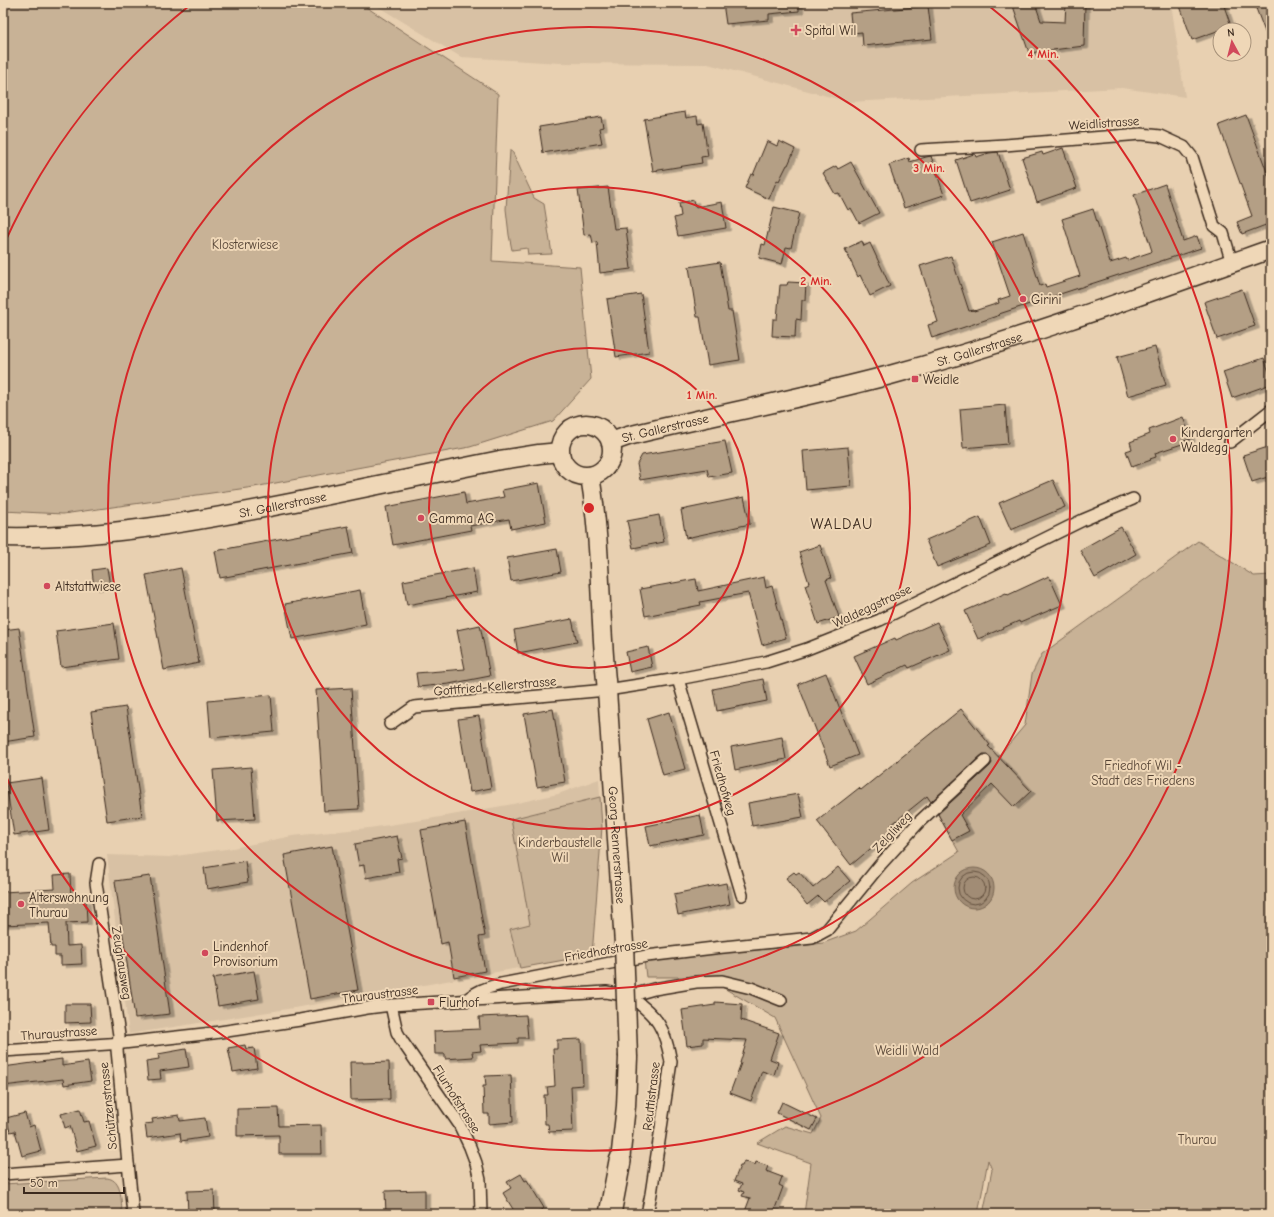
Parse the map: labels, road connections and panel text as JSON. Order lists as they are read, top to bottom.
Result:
{
  "streets": {
    "highway": ["Georg-Rennerstrasse"],
    "main road": ["St. Gallerstrasse"],
    "street": [
      "Weidlistrasse",
      "Waldeggstrasse",
      "Gottfried-Kellerstrasse",
      "Friedhofweg",
      "Zelgliweg",
      "Friedhofstrasse",
      "Zeughausweg",
      "Thuraustrasse",
      "Reuttistrasse",
      "Flurhofstrasse",
      "Schützenstrasse"
    ]
  },
  "crossings": [
    ["Weidlistrasse", "St. Gallerstrasse"],
    ["St. Gallerstrasse", "Georg-Rennerstrasse"],
    ["Waldeggstrasse", "Gottfried-Kellerstrasse"],
    ["Waldeggstrasse", "Friedhofweg"],
    ["Waldeggstrasse", "Georg-Rennerstrasse"],
    ["Gottfried-Kellerstrasse", "Georg-Rennerstrasse"],
    ["Zelgliweg", "Friedhofstrasse"],
    ["Friedhofstrasse", "Thuraustrasse"],
    ["Zeughausweg", "Thuraustrasse"],
    ["Zeughausweg", "Schützenstrasse"],
    ["Thuraustrasse", "Reuttistrasse"],
    ["Thuraustrasse", "Flurhofstrasse"],
    ["Thuraustrasse", "Schützenstrasse"]
  ],
  "districts": ["WALDAU"],
  "parks": [
    "Klosterwiese",
    "Friedhof Wil - Stadt des Friedens",
    "Kinderbaustelle Wil",
    "Weidli Wald",
    "Thurau"
  ],
  "places": {
    "health": ["Spital Wil"],
    "other": [
      "Girini",
      "Kindergarten Waldegg",
      "Gamma AG",
      "Altstattwiese",
      "Alterswohnung Thurau",
      "Lindenhof Provisorium"
    ],
    "transit": ["Weidle", "Flurhof"]
  },
  "scale_bar": "50 m",
  "north": "top",
  "rings": [
    "4 Min.",
    "3 Min.",
    "2 Min.",
    "1 Min."
  ]
}
